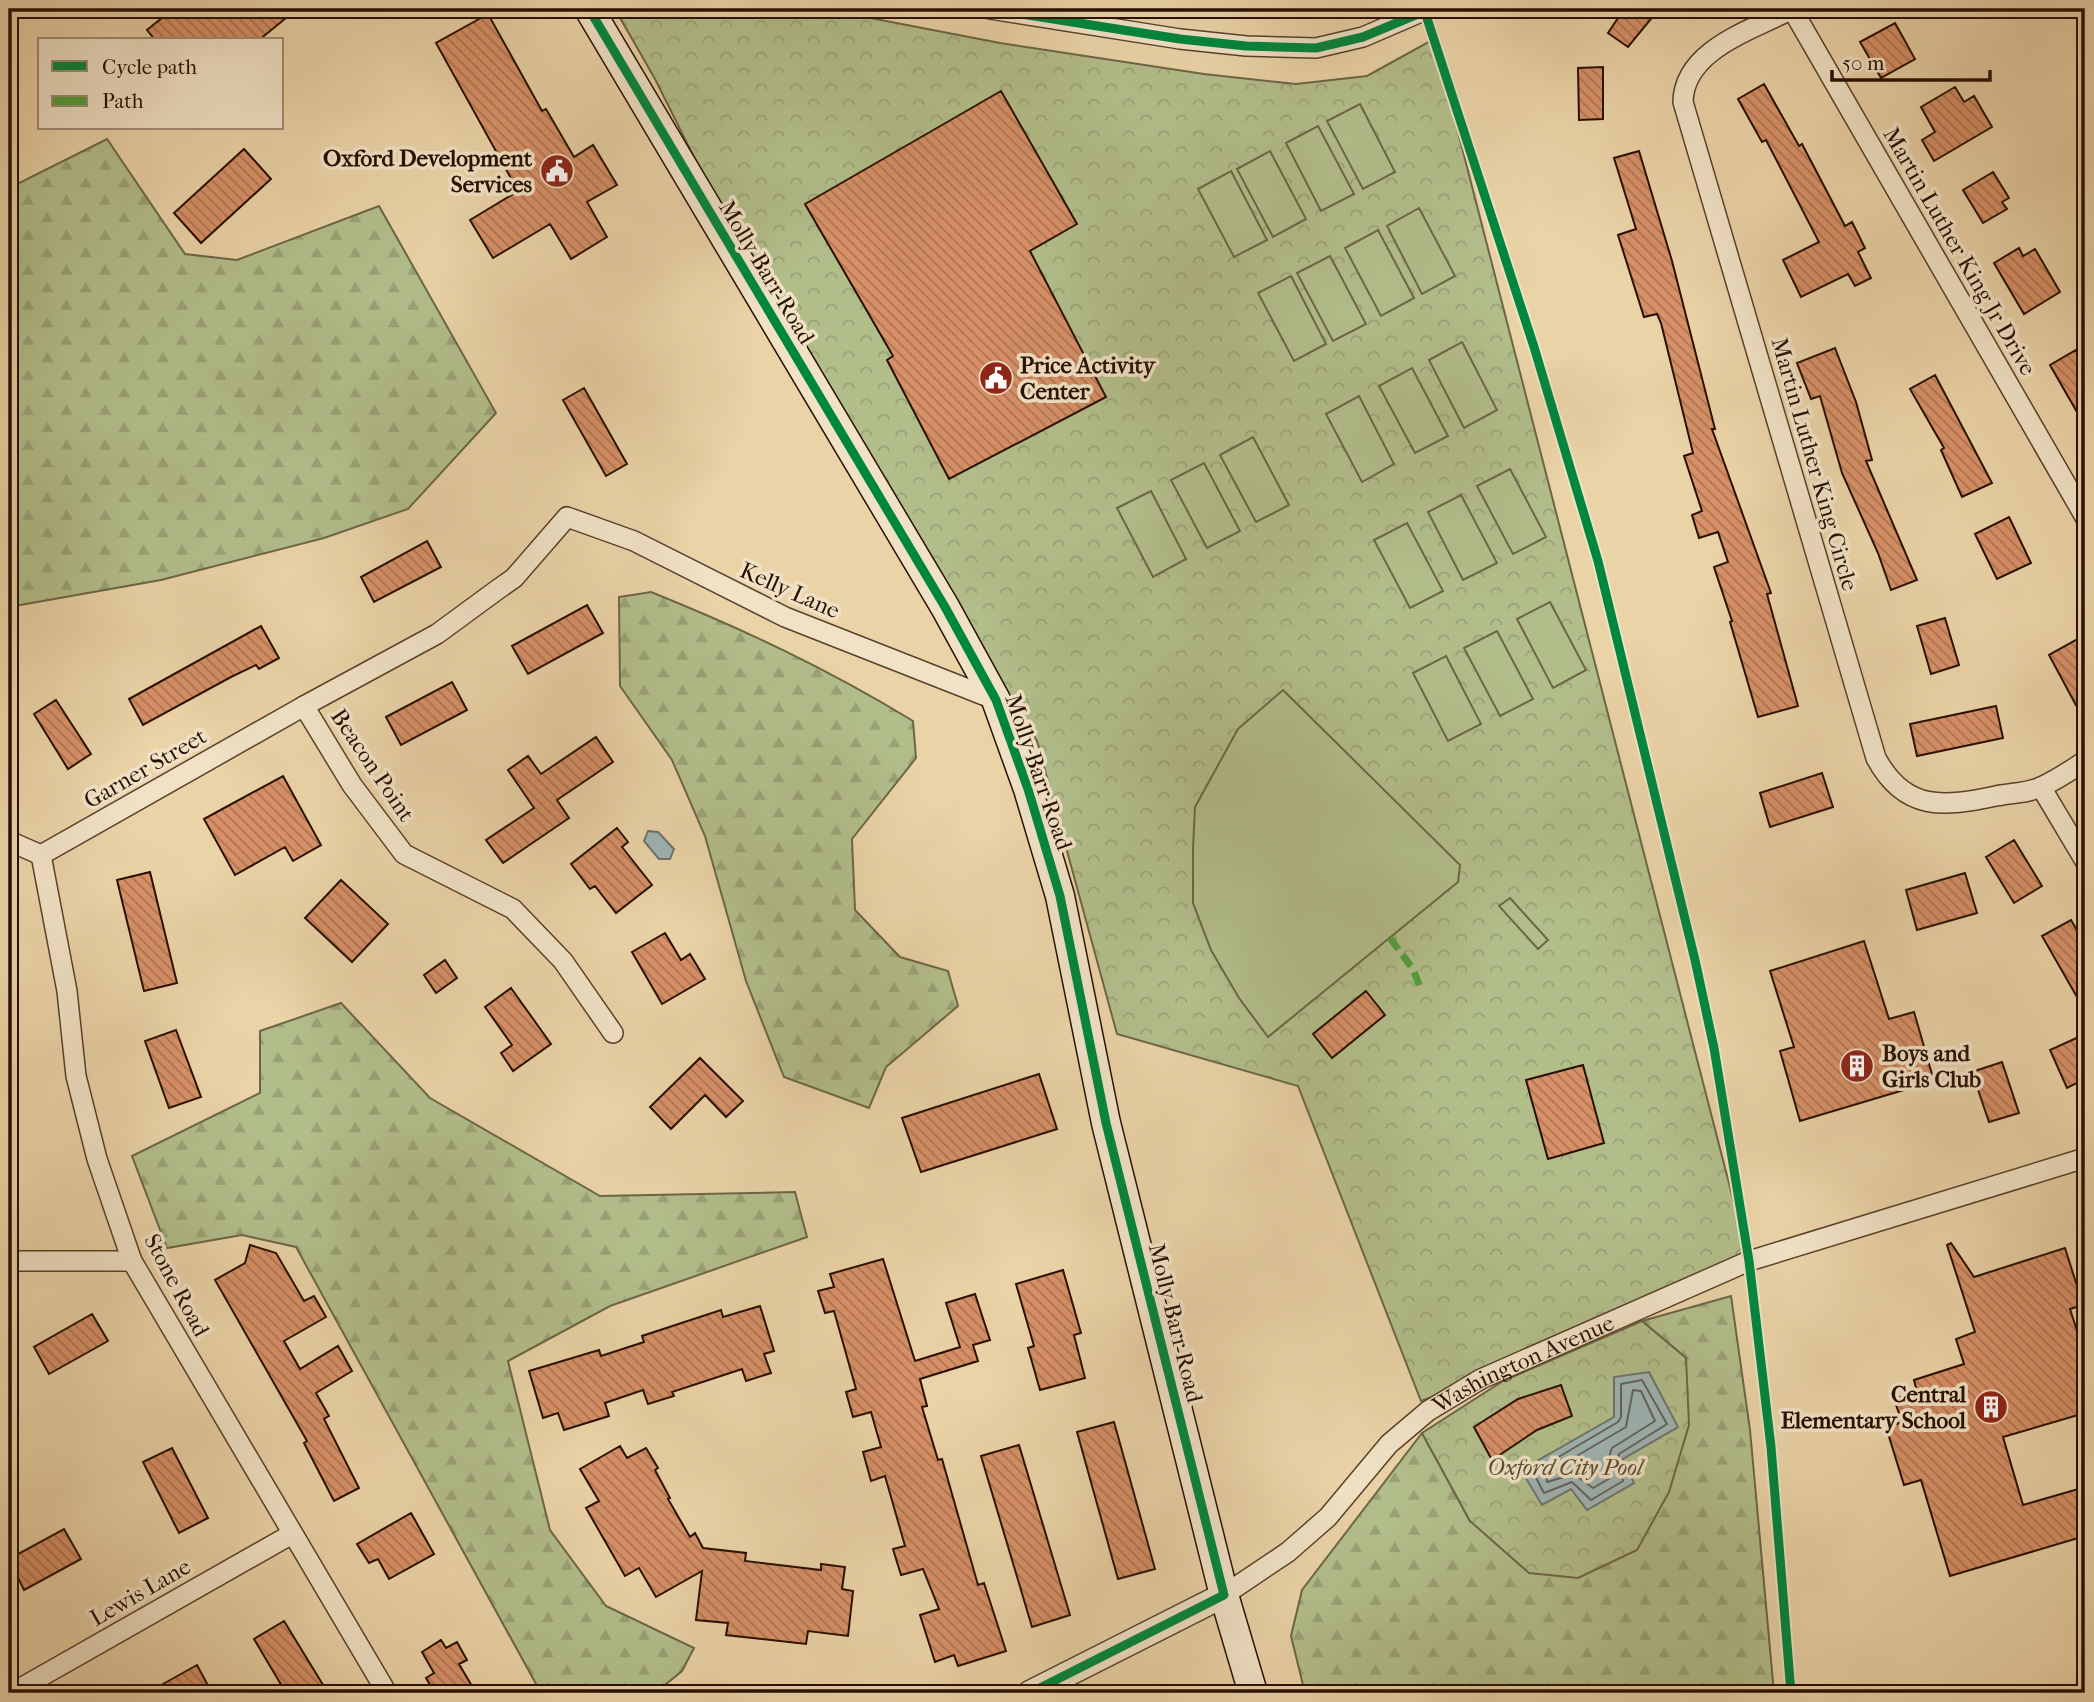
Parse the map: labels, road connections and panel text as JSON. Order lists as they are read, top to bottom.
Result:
{
  "streets": {
    "main road": ["Molly Barr Road"],
    "street": [
      "Martin Luther King Jr Drive",
      "Martin Luther King Circle",
      "Kelly Lane",
      "Beacon Point",
      "Garner Street",
      "Stone Road",
      "Washington Avenue",
      "Lewis Lane"
    ]
  },
  "crossings": [
    ["Martin Luther King Jr Drive", "Martin Luther King Circle"],
    ["Molly Barr Road", "Kelly Lane"],
    ["Molly Barr Road", "Washington Avenue"],
    ["Kelly Lane", "Beacon Point"],
    ["Beacon Point", "Garner Street"],
    ["Garner Street", "Stone Road"],
    ["Stone Road", "Lewis Lane"]
  ],
  "parks": ["Oxford City Pool"],
  "places": {
    "public building": ["Oxford Development Services", "Price Activity Center"],
    "building": ["Boys and Girls Club", "Central Elementary School"]
  },
  "legend": ["Cycle path", "Path"],
  "scale_bar": "50 m"
}
